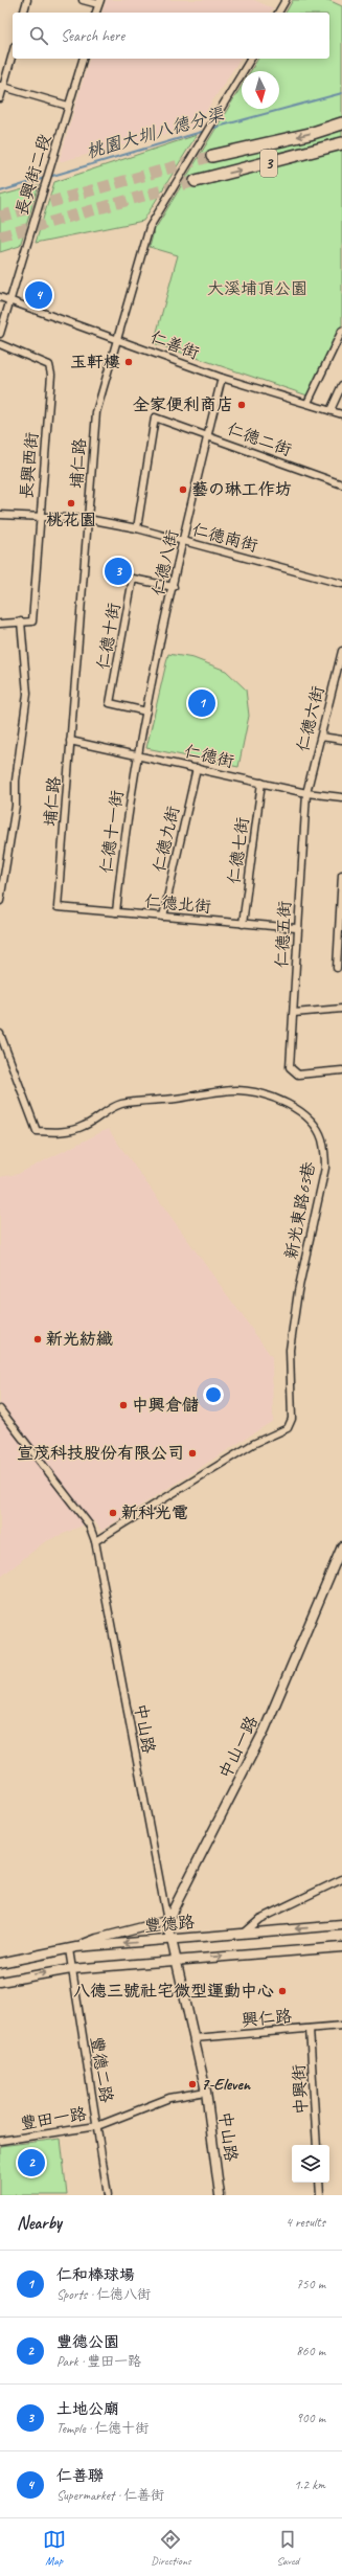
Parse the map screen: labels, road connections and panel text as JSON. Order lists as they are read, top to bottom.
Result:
{
  "streets": {
    "highway": ["3"],
    "street": [
      "長興街二段",
      "仁善街",
      "仁德二街",
      "埔仁路",
      "長興西街",
      "仁德南街",
      "仁德八街",
      "仁德十街",
      "仁德六街",
      "仁德街",
      "仁德十一街",
      "仁德九街",
      "仁德七街",
      "仁德北街",
      "仁德五街",
      "新光東路63巷",
      "中山路",
      "中山一路",
      "豐德路",
      "興仁路",
      "豐德二路",
      "中興街",
      "豐田一路"
    ]
  },
  "crossings": [
    ["長興街二段", "仁善街"],
    ["仁善街", "埔仁路"],
    ["仁善街", "仁德八街"],
    ["仁德二街", "仁德南街"],
    ["仁德二街", "仁德八街"],
    ["埔仁路", "仁德南街"],
    ["埔仁路", "仁德街"],
    ["埔仁路", "仁德北街"],
    ["長興西街", "仁德南街"],
    ["仁德南街", "仁德八街"],
    ["仁德八街", "仁德十街"],
    ["仁德八街", "仁德街"],
    ["仁德八街", "仁德十一街"],
    ["仁德六街", "仁德街"],
    ["仁德六街", "仁德五街"],
    ["仁德街", "仁德十一街"],
    ["仁德街", "仁德九街"],
    ["仁德街", "仁德七街"],
    ["仁德街", "仁德五街"],
    ["仁德十一街", "仁德北街"],
    ["仁德九街", "仁德北街"],
    ["仁德七街", "仁德北街"],
    ["仁德北街", "仁德五街"],
    ["新光東路63巷", "中山路"],
    ["中山路", "中山一路"],
    ["中山路", "興仁路"],
    ["中山路", "豐田一路"],
    ["豐德路", "豐德二路"],
    ["興仁路", "中興街"],
    ["豐德二路", "豐田一路"]
  ],
  "water": ["桃園大圳八德分渠"],
  "parks": ["大溪埔頂公園"],
  "places": [
    "玉軒樓",
    "全家便利商店",
    "藝の琳工作坊",
    "桃花園",
    "新光紡織",
    "中興倉儲",
    "宣茂科技股份有限公司",
    "新科光電",
    "八德三號社宅微型運動中心",
    "7-Eleven"
  ],
  "north": "bottom",
  "page": {
    "search": "Search here",
    "pins": [
      "4",
      "3",
      "1",
      "2"
    ],
    "heading": ["Nearby", "4 results"],
    "list": [
      {
        "mark": "1",
        "name": "仁和棒球場",
        "note": "Sports · 仁德八街",
        "value": "750 m"
      },
      {
        "mark": "2",
        "name": "豐德公園",
        "note": "Park · 豐田一路",
        "value": "860 m"
      },
      {
        "mark": "3",
        "name": "土地公廟",
        "note": "Temple · 仁德十街",
        "value": "900 m"
      },
      {
        "mark": "4",
        "name": "仁善聯",
        "note": "Supermarket · 仁善街",
        "value": "1.2 km"
      }
    ],
    "nav": ["Map", "Directions", "Saved"]
  }
}
